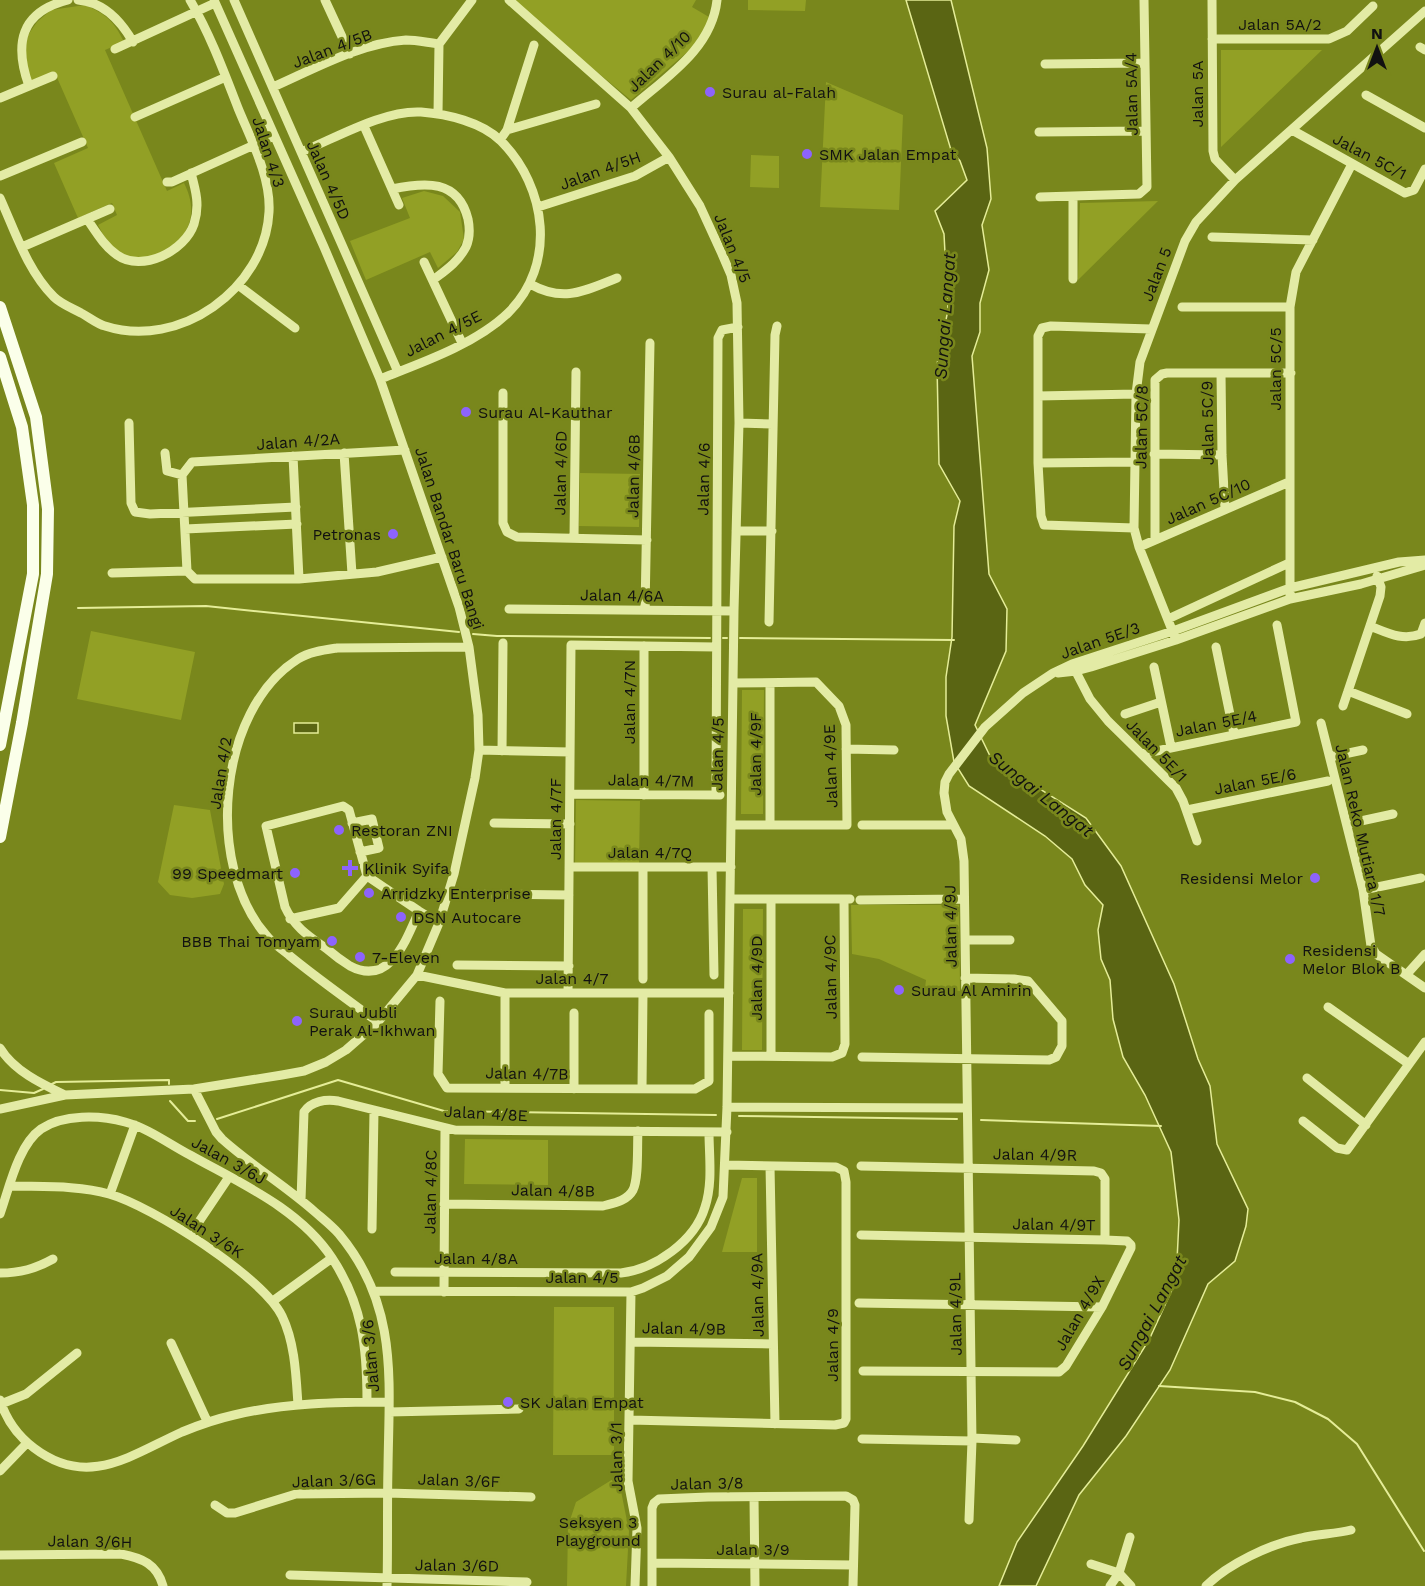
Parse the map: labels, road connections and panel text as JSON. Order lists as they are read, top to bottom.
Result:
{
  "streets": {
    "street": [
      "Jalan 5A/2",
      "Jalan 4/5B",
      "Jalan 4/10",
      "Jalan 5A/4",
      "Jalan 5A",
      "Jalan 4/3",
      "Jalan 5C/1",
      "Jalan 4/5H",
      "Jalan 4/5D",
      "Jalan 4/5",
      "Jalan 5",
      "Jalan 4/5E",
      "Jalan 5C/5",
      "Jalan 5C/9",
      "Jalan 5C/8",
      "Jalan 4/2A",
      "Jalan 4/6D",
      "Jalan 4/6B",
      "Jalan 4/6",
      "Jalan 5C/10",
      "Jalan Bandar Baru Bangi",
      "Jalan 4/6A",
      "Jalan 5E/3",
      "Jalan 4/7N",
      "Jalan 5E/4",
      "Jalan 5E/1",
      "Jalan 4/9F",
      "Jalan 4/9E",
      "Jalan 4/2",
      "Jalan 4/7M",
      "Jalan 5E/6",
      "Jalan 4/7F",
      "Jalan Reko Mutiara 1/7",
      "Jalan 4/7Q",
      "Jalan 4/9J",
      "Jalan 4/9C",
      "Jalan 4/7",
      "Jalan 4/9D",
      "Jalan 4/7B",
      "Jalan 4/8E",
      "Jalan 4/9R",
      "Jalan 3/6J",
      "Jalan 4/8B",
      "Jalan 4/8C",
      "Jalan 4/9T",
      "Jalan 3/6K",
      "Jalan 4/8A",
      "Jalan 4/9A",
      "Jalan 4/9X",
      "Jalan 4/9L",
      "Jalan 4/9B",
      "Jalan 4/9",
      "Jalan 3/6",
      "Jalan 3/1",
      "Jalan 3/6G",
      "Jalan 3/6F",
      "Jalan 3/8",
      "Jalan 3/6H",
      "Jalan 3/9",
      "Jalan 3/6D"
    ]
  },
  "crossings": [
    ["Jalan 5A/2", "Jalan 5A"],
    ["Jalan 4/5B", "Jalan 4/5D"],
    ["Jalan 4/10", "Jalan 4/5"],
    ["Jalan 5A", "Jalan 5"],
    ["Jalan 5C/1", "Jalan 5"],
    ["Jalan 5C/1", "Jalan 5C/5"],
    ["Jalan 4/5H", "Jalan 4/5"],
    ["Jalan 4/5H", "Jalan 4/5E"],
    ["Jalan 4/5D", "Jalan 4/5E"],
    ["Jalan 4/5", "Jalan 4/6"],
    ["Jalan 4/5", "Jalan 4/6A"],
    ["Jalan 4/5", "Jalan 4/9E"],
    ["Jalan 4/5", "Jalan 4/7M"],
    ["Jalan 4/5", "Jalan 4/7Q"],
    ["Jalan 4/5", "Jalan 4/7"],
    ["Jalan 4/5", "Jalan 4/8E"],
    ["Jalan 4/5", "Jalan 4/8C"],
    ["Jalan 4/5", "Jalan 4/9"],
    ["Jalan 4/5", "Jalan 3/6"],
    ["Jalan 4/5", "Jalan 3/1"],
    ["Jalan 5", "Jalan 5C/10"],
    ["Jalan 5", "Jalan 5E/3"],
    ["Jalan 4/5E", "Jalan Bandar Baru Bangi"],
    ["Jalan 5C/5", "Jalan 5C/8"],
    ["Jalan 5C/5", "Jalan 5C/10"],
    ["Jalan 5C/5", "Jalan 5E/3"],
    ["Jalan 5C/9", "Jalan 5C/8"],
    ["Jalan 5C/9", "Jalan 5C/10"],
    ["Jalan 5C/8", "Jalan 5C/10"],
    ["Jalan 4/2A", "Jalan Bandar Baru Bangi"],
    ["Jalan 4/6B", "Jalan 4/6A"],
    ["Jalan 4/6", "Jalan 4/6A"],
    ["Jalan 4/6", "Jalan 4/7M"],
    ["Jalan Bandar Baru Bangi", "Jalan 4/2"],
    ["Jalan Bandar Baru Bangi", "Jalan 4/7"],
    ["Jalan Bandar Baru Bangi", "Jalan 3/6"],
    ["Jalan 5E/3", "Jalan 5E/1"],
    ["Jalan 5E/3", "Jalan 4/9J"],
    ["Jalan 4/7N", "Jalan 4/7M"],
    ["Jalan 4/7N", "Jalan 4/7F"],
    ["Jalan 5E/4", "Jalan 5E/1"],
    ["Jalan 5E/1", "Jalan 5E/6"],
    ["Jalan 4/9F", "Jalan 4/9E"],
    ["Jalan 4/7M", "Jalan 4/7F"],
    ["Jalan 4/7F", "Jalan 4/7Q"],
    ["Jalan 4/7F", "Jalan 4/7"],
    ["Jalan 4/9J", "Jalan 4/9L"],
    ["Jalan 4/9C", "Jalan 4/9D"],
    ["Jalan 4/8E", "Jalan 4/8B"],
    ["Jalan 4/8E", "Jalan 4/8C"],
    ["Jalan 4/8E", "Jalan 4/8A"],
    ["Jalan 4/8E", "Jalan 3/6"],
    ["Jalan 4/9R", "Jalan 4/9T"],
    ["Jalan 4/9R", "Jalan 4/9L"],
    ["Jalan 3/6J", "Jalan 3/6K"],
    ["Jalan 4/8B", "Jalan 4/8C"],
    ["Jalan 4/8C", "Jalan 4/8A"],
    ["Jalan 4/9T", "Jalan 4/9X"],
    ["Jalan 4/9T", "Jalan 4/9L"],
    ["Jalan 4/9A", "Jalan 4/9B"],
    ["Jalan 4/9A", "Jalan 4/9"],
    ["Jalan 4/9X", "Jalan 4/9L"],
    ["Jalan 4/9B", "Jalan 3/1"],
    ["Jalan 4/9", "Jalan 3/1"],
    ["Jalan 3/6", "Jalan 3/6G"],
    ["Jalan 3/6", "Jalan 3/6F"],
    ["Jalan 3/6", "Jalan 3/6D"],
    ["Jalan 3/6G", "Jalan 3/6F"],
    ["Jalan 3/8", "Jalan 3/9"]
  ],
  "water": ["Sungai Langat"],
  "parks": ["Seksyen 3 Playground"],
  "places": {
    "other": [
      "Surau al-Falah",
      "SMK Jalan Empat",
      "Surau Al-Kauthar",
      "Petronas",
      "Restoran ZNI",
      "99 Speedmart",
      "Residensi Melor",
      "Arridzky Enterprise",
      "DSN Autocare",
      "BBB Thai Tomyam",
      "7-Eleven",
      "Residensi Melor Blok B",
      "Surau Al Amirin",
      "Surau Jubli Perak Al-Ikhwan",
      "SK Jalan Empat"
    ],
    "health": ["Klinik Syifa"]
  },
  "north": "top"
}
